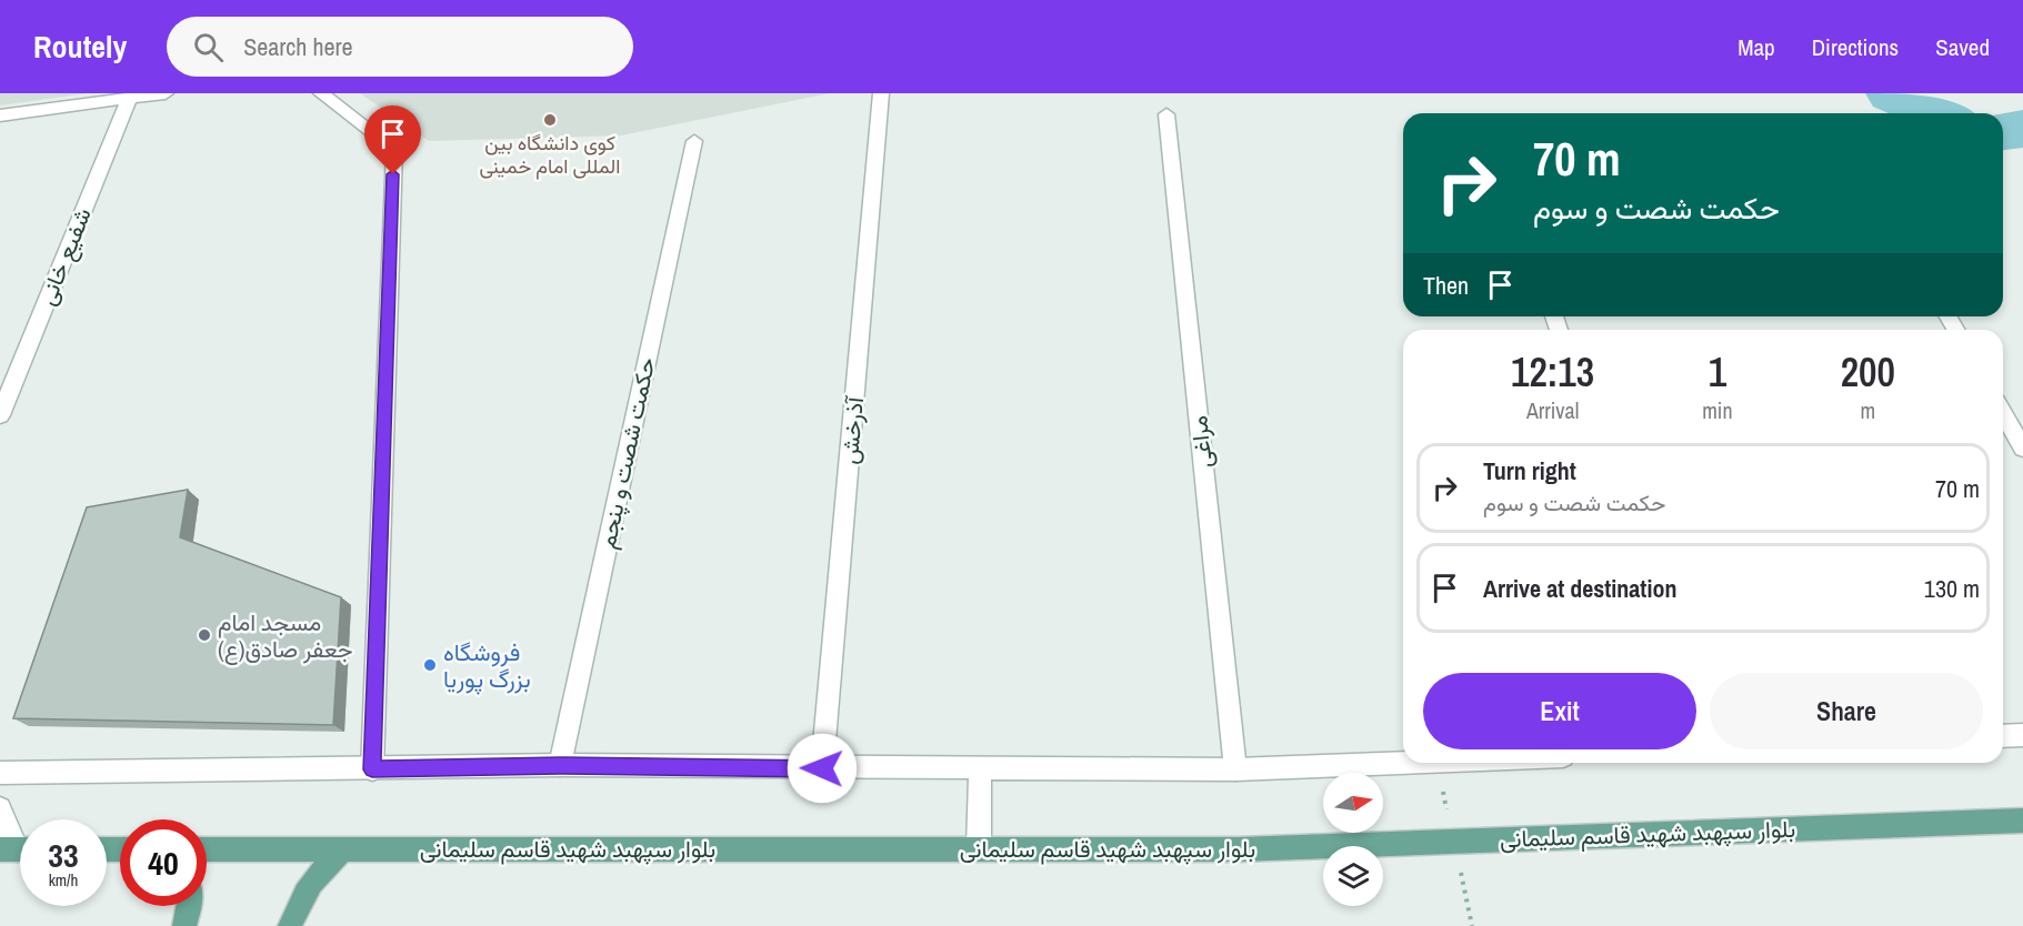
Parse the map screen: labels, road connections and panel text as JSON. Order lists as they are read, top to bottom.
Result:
{
  "streets": {
    "main road": ["بلوار سپهبد شهید قاسم سلیمانی"],
    "street": [
      "شفیع خانی",
      "آذرخش",
      "مراغی",
      "حکمت شصت و پنجم"
    ]
  },
  "places": ["کوی دانشگاه بین المللی امام خمینی", "مسجد امام جعفر صادق(ع)", "فروشگاه بزرگ پوریا"],
  "north": "right",
  "page": {
    "header": "Routely",
    "search": "Search here",
    "nav": ["Map", "Directions", "Saved"],
    "turn": ["70 m", "حکمت شصت و سوم"],
    "then": "Then",
    "eta": [
      "12:13",
      "Arrival",
      "1",
      "min",
      "200",
      "m"
    ],
    "list": [
      {
        "name": "Turn right",
        "note": "حکمت شصت و سوم",
        "value": "70 m"
      },
      {
        "name": "Arrive at destination",
        "value": "130 m"
      }
    ],
    "buttons": ["Exit", "Share"],
    "speed": "33 km/h",
    "limit": "40"
  }
}
